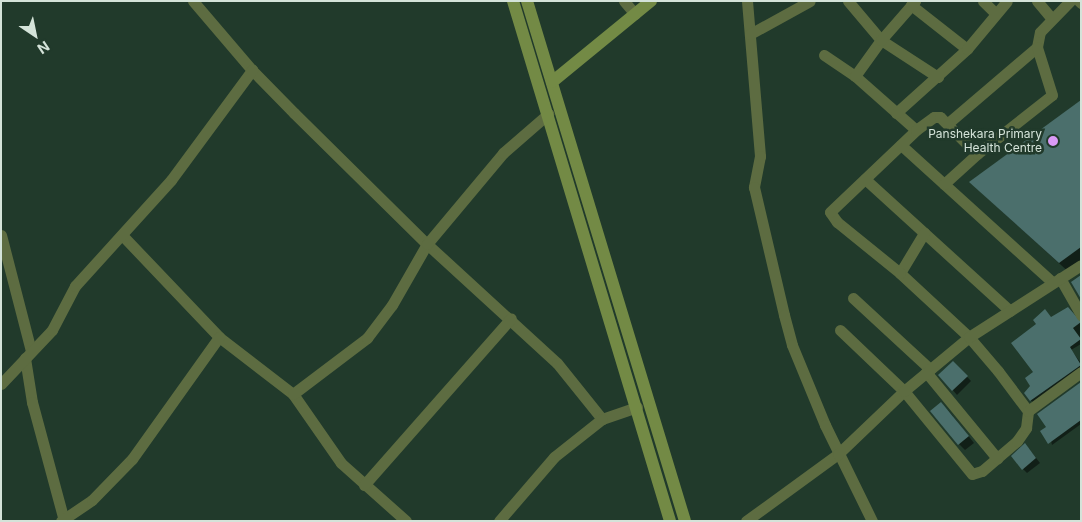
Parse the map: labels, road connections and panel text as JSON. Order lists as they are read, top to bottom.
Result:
{
  "places": ["Panshekara Primary Health Centre"],
  "north": "bottom right"
}
